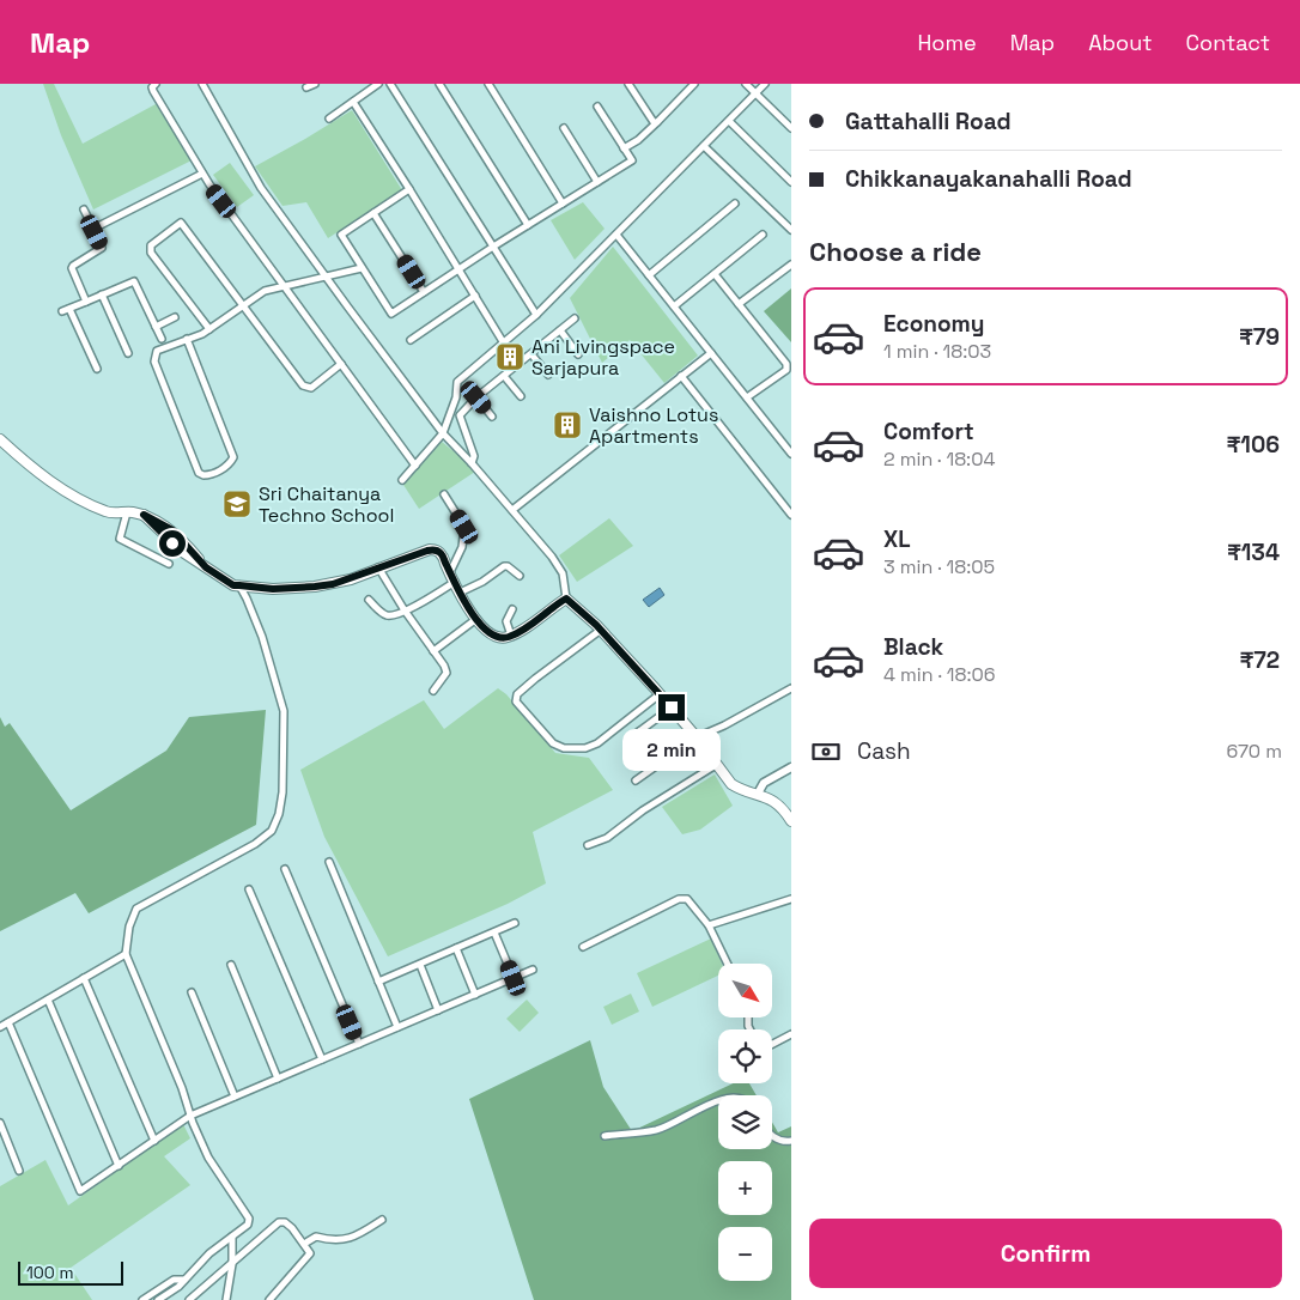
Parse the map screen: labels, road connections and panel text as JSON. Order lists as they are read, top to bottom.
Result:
{
  "places": {
    "building": ["Ani Livingspace Sarjapura", "Vaishno Lotus Apartments"],
    "school or university": ["Sri Chaitanya Techno School"]
  },
  "scale_bar": "100 m",
  "north": "bottom right",
  "page": {
    "header": "Map",
    "nav": [
      "Home",
      "Map",
      "About",
      "Contact"
    ],
    "banner": ["Gattahalli Road", "Chikkanayakanahalli Road"],
    "heading": "Choose a ride",
    "list": [
      {
        "name": "Economy",
        "note": "1 min · 18:03",
        "value": "₹79"
      },
      {
        "name": "Comfort",
        "note": "2 min · 18:04",
        "value": "₹106"
      },
      {
        "name": "XL",
        "note": "3 min · 18:05",
        "value": "₹134"
      },
      {
        "name": "Black",
        "note": "4 min · 18:06",
        "value": "₹72"
      }
    ],
    "pay": ["Cash", "670 m"],
    "bubble": "2 min",
    "map_buttons": ["+", "−"],
    "buttons": "Confirm",
    "scale": "100 m"
  }
}
